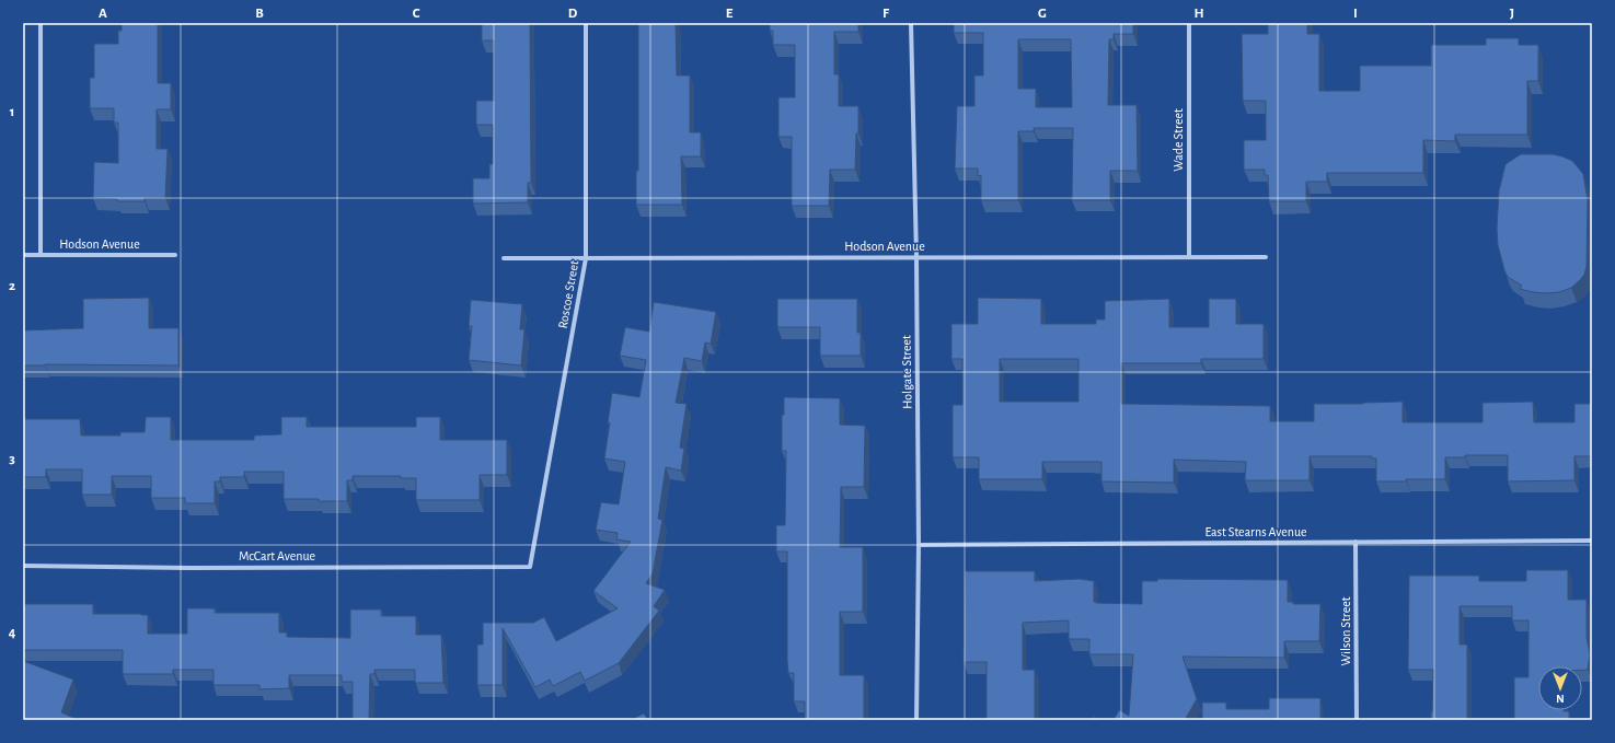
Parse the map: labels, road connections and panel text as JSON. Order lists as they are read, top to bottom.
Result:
{
  "streets": {
    "street": [
      "Wade Street",
      "Hodson Avenue",
      "Roscoe Street",
      "Holgate Street",
      "East Stearns Avenue",
      "McCart Avenue",
      "Wilson Street"
    ]
  },
  "crossings": [
    ["Wade Street", "Hodson Avenue"],
    ["Hodson Avenue", "Roscoe Street"],
    ["Hodson Avenue", "Holgate Street"],
    ["Roscoe Street", "McCart Avenue"],
    ["Holgate Street", "East Stearns Avenue"],
    ["East Stearns Avenue", "Wilson Street"]
  ],
  "north": "bottom",
  "grid": {
    "columns": [
      "A",
      "B",
      "C",
      "D",
      "E",
      "F",
      "G",
      "H",
      "I",
      "J"
    ],
    "rows": [
      "1",
      "2",
      "3",
      "4"
    ]
  }
}
